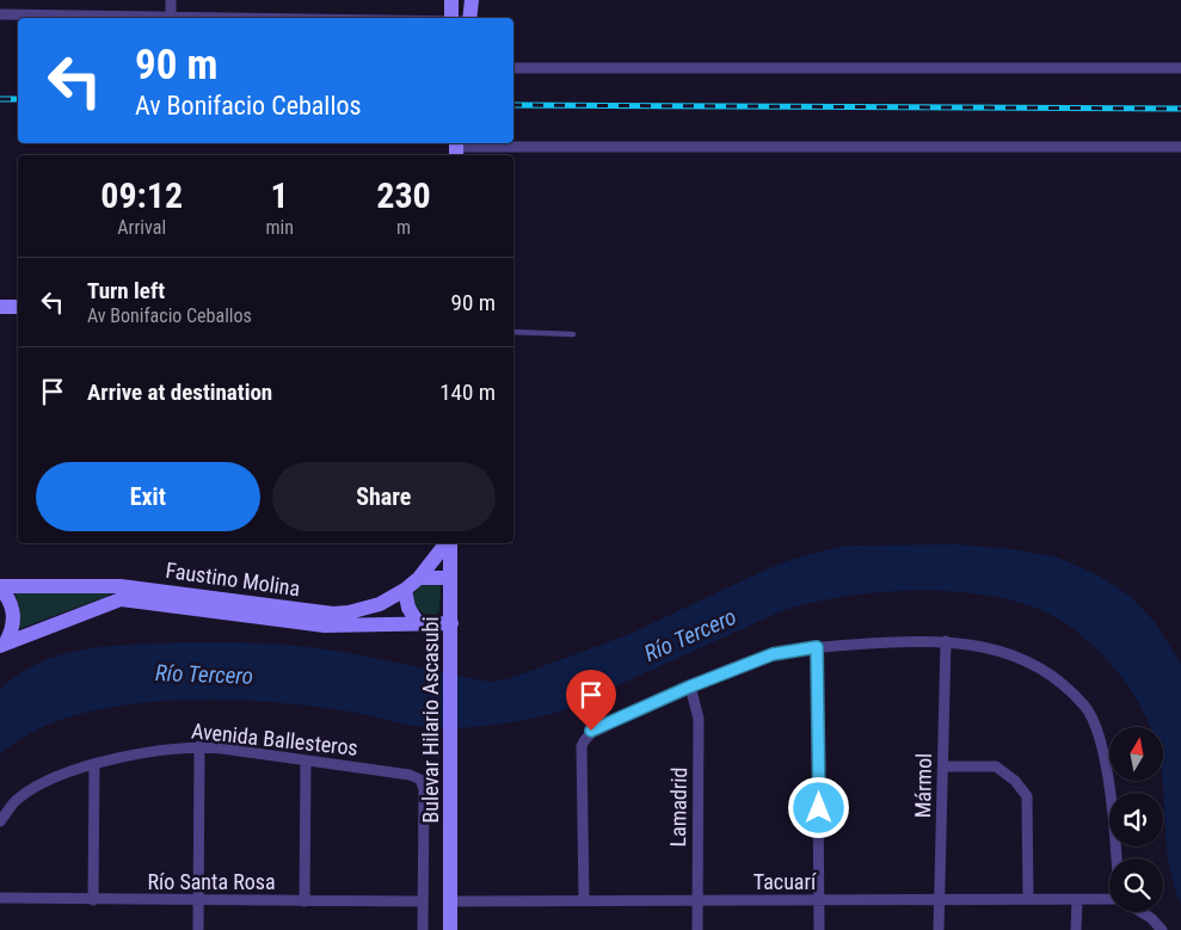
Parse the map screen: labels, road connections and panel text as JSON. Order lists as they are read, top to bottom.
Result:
{
  "streets": {
    "street": [
      "Faustino Molina",
      "Bulevar Hilario Ascasubi",
      "Avenida Ballesteros",
      "Mármol",
      "Lamadrid",
      "Río Santa Rosa",
      "Tacuarí"
    ]
  },
  "crossings": [
    ["Faustino Molina", "Bulevar Hilario Ascasubi"],
    ["Bulevar Hilario Ascasubi", "Avenida Ballesteros"],
    ["Bulevar Hilario Ascasubi", "Río Santa Rosa"],
    ["Bulevar Hilario Ascasubi", "Tacuarí"],
    ["Mármol", "Tacuarí"],
    ["Lamadrid", "Tacuarí"]
  ],
  "water": ["Río Tercero"],
  "north": "top",
  "page": {
    "turn": ["90 m", "Av Bonifacio Ceballos"],
    "eta": [
      "09:12",
      "Arrival",
      "1",
      "min",
      "230",
      "m"
    ],
    "list": [
      {
        "name": "Turn left",
        "note": "Av Bonifacio Ceballos",
        "value": "90 m"
      },
      {
        "name": "Arrive at destination",
        "value": "140 m"
      }
    ],
    "buttons": ["Exit", "Share"]
  }
}
